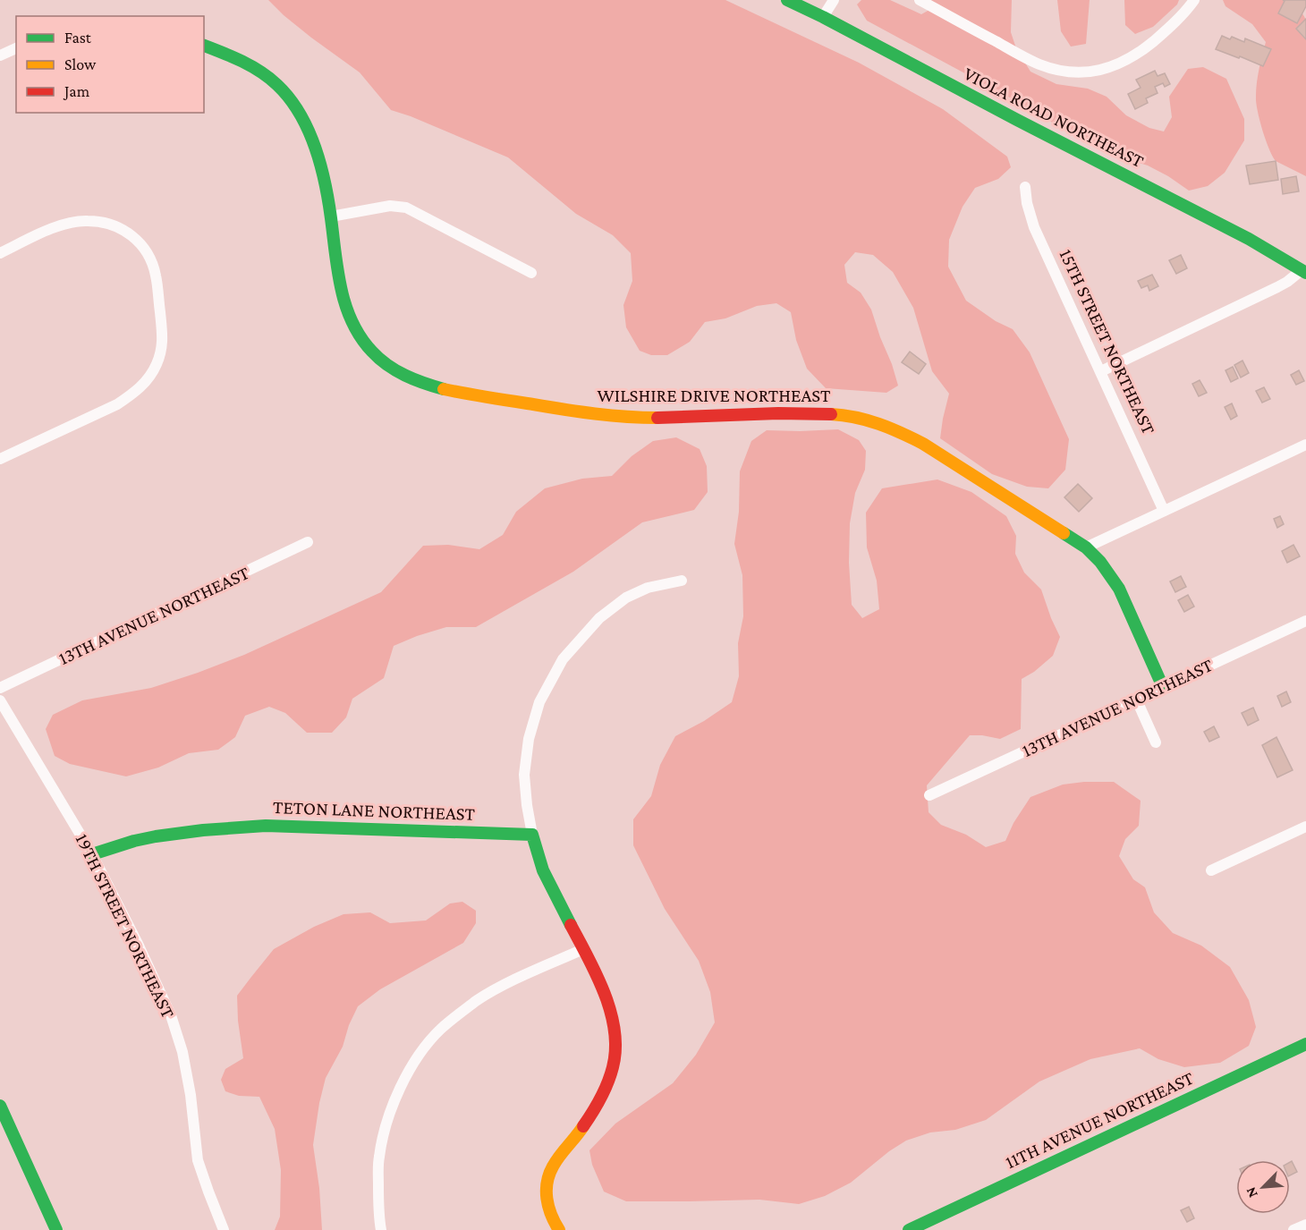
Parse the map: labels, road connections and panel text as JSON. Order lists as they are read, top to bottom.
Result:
{
  "streets": {
    "street": [
      "VIOLA ROAD NORTHEAST",
      "15TH STREET NORTHEAST",
      "WILSHIRE DRIVE NORTHEAST",
      "13TH AVENUE NORTHEAST",
      "TETON LANE NORTHEAST",
      "19TH STREET NORTHEAST",
      "11TH AVENUE NORTHEAST"
    ]
  },
  "crossings": [
    ["TETON LANE NORTHEAST", "19TH STREET NORTHEAST"]
  ],
  "legend": ["Fast", "Slow", "Jam"],
  "north": "bottom left"
}
